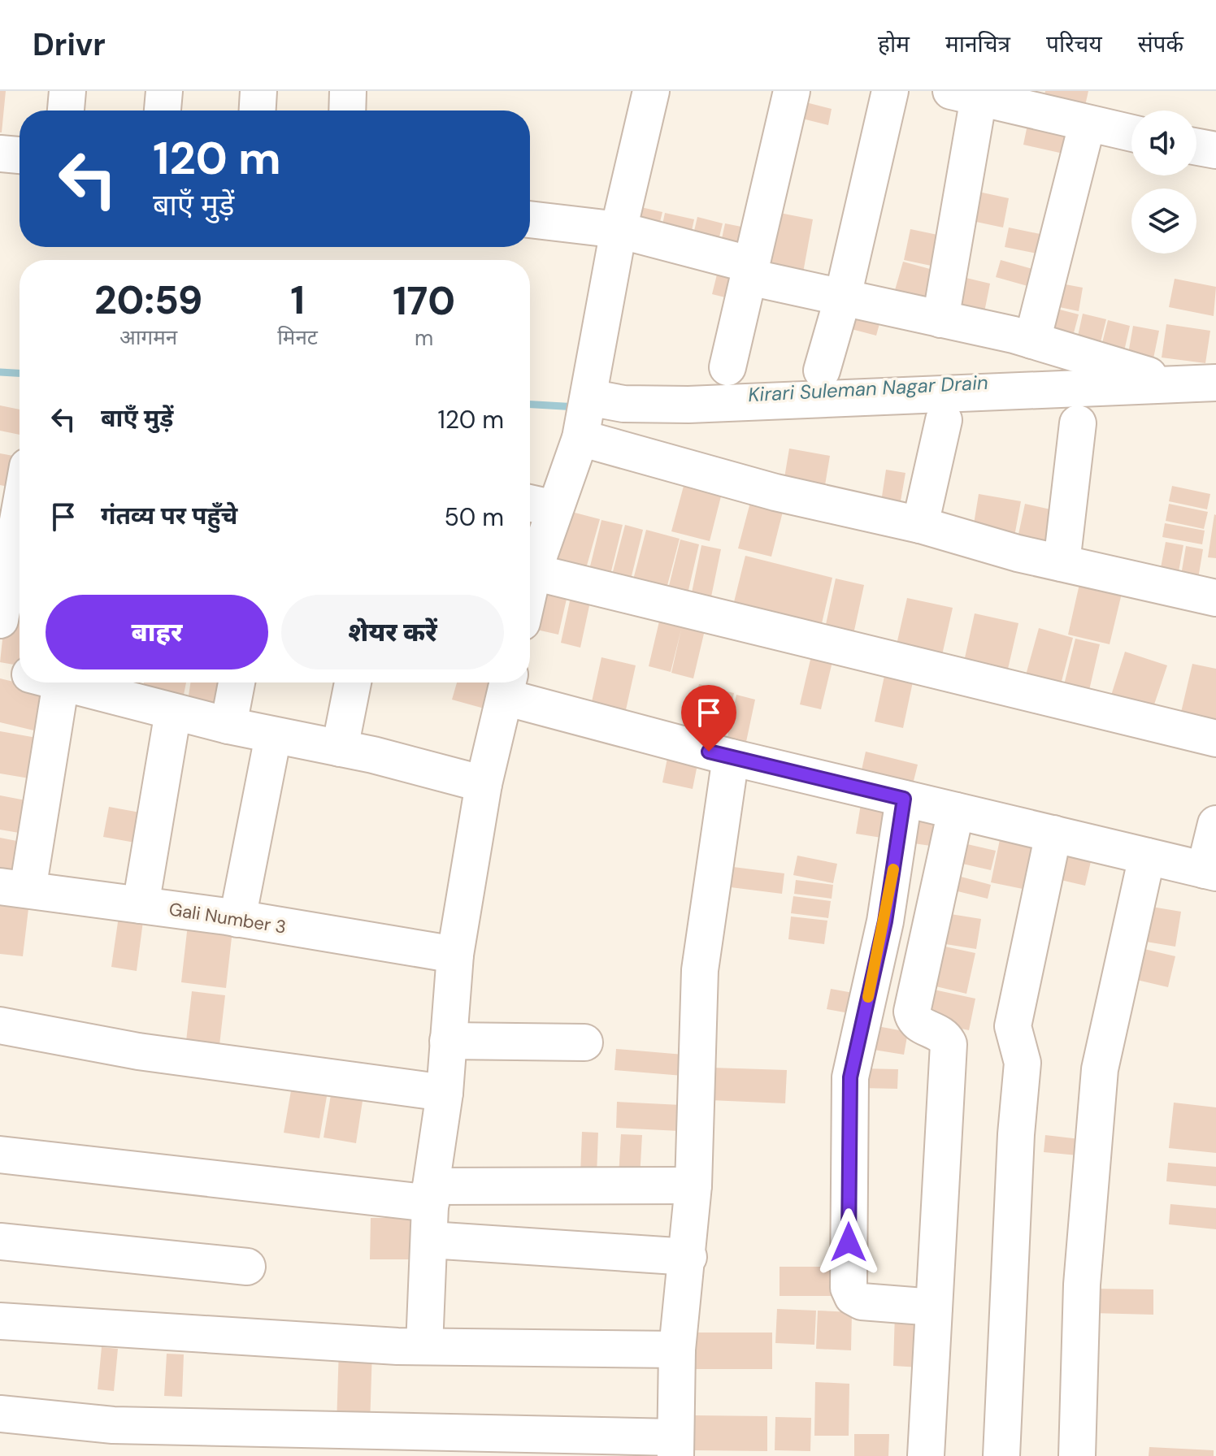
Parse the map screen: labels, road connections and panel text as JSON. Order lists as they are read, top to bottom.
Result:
{
  "streets": {
    "street": ["Gali Number 3"]
  },
  "water": ["Kirari Suleman Nagar Drain"],
  "page": {
    "header": "Drivr",
    "nav": [
      "होम",
      "मानचित्र",
      "परिचय",
      "संपर्क"
    ],
    "turn": ["120 m", "बाएँ मुड़ें"],
    "eta": [
      "20:59",
      "आगमन",
      "1",
      "मिनट",
      "170",
      "m"
    ],
    "list": [
      {
        "name": "बाएँ मुड़ें",
        "value": "120 m"
      },
      {
        "name": "गंतव्य पर पहुँचे",
        "value": "50 m"
      }
    ],
    "buttons": ["बाहर", "शेयर करें"]
  }
}
